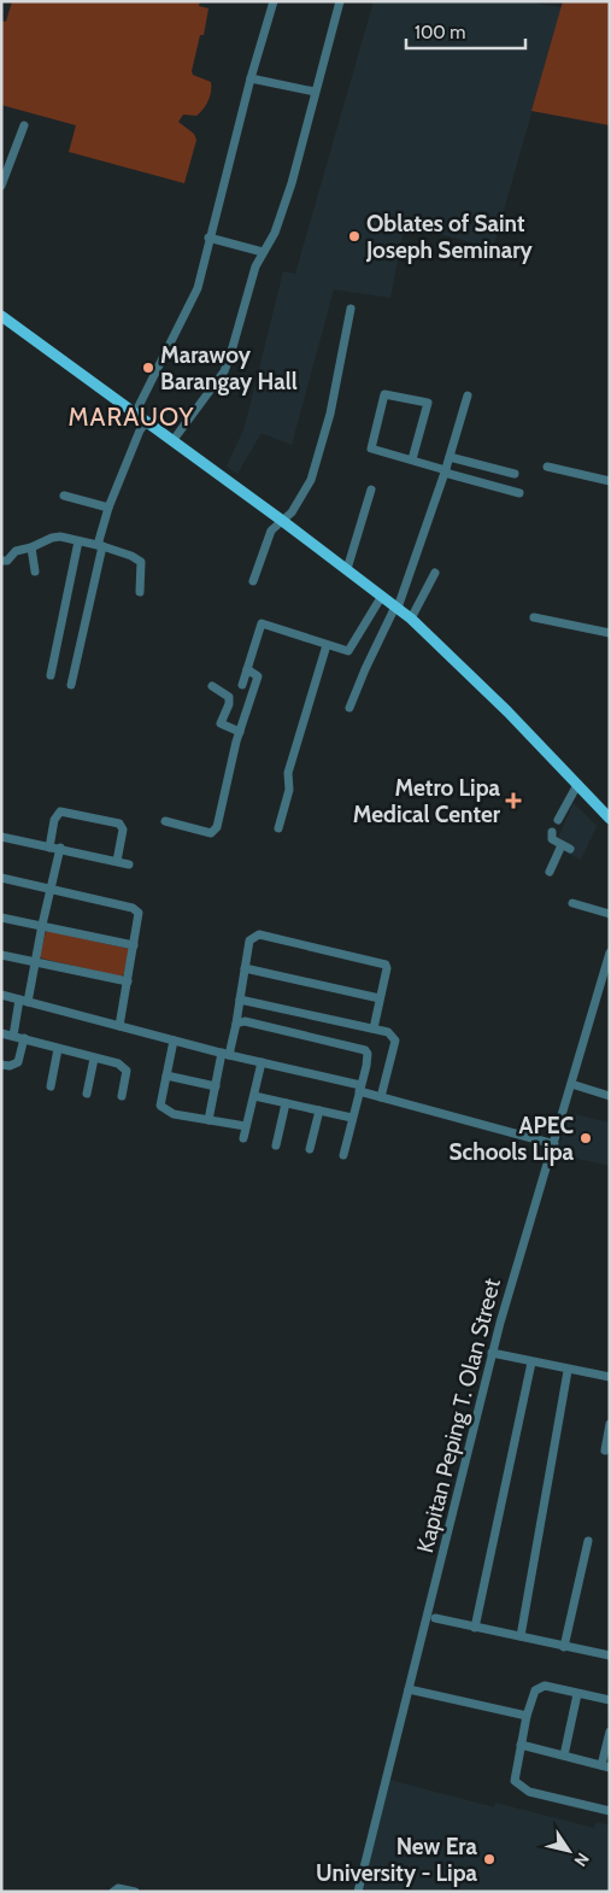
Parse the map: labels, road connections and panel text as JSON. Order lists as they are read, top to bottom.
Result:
{
  "streets": {
    "street": ["Kapitan Peping T. Olan Street"]
  },
  "districts": ["MARAUOY"],
  "places": {
    "other": [
      "Oblates of Saint Joseph Seminary",
      "Marawoy Barangay Hall",
      "APEC Schools Lipa",
      "New Era University - Lipa"
    ],
    "health": ["Metro Lipa Medical Center"]
  },
  "scale_bar": "100 m",
  "north": "bottom right"
}
